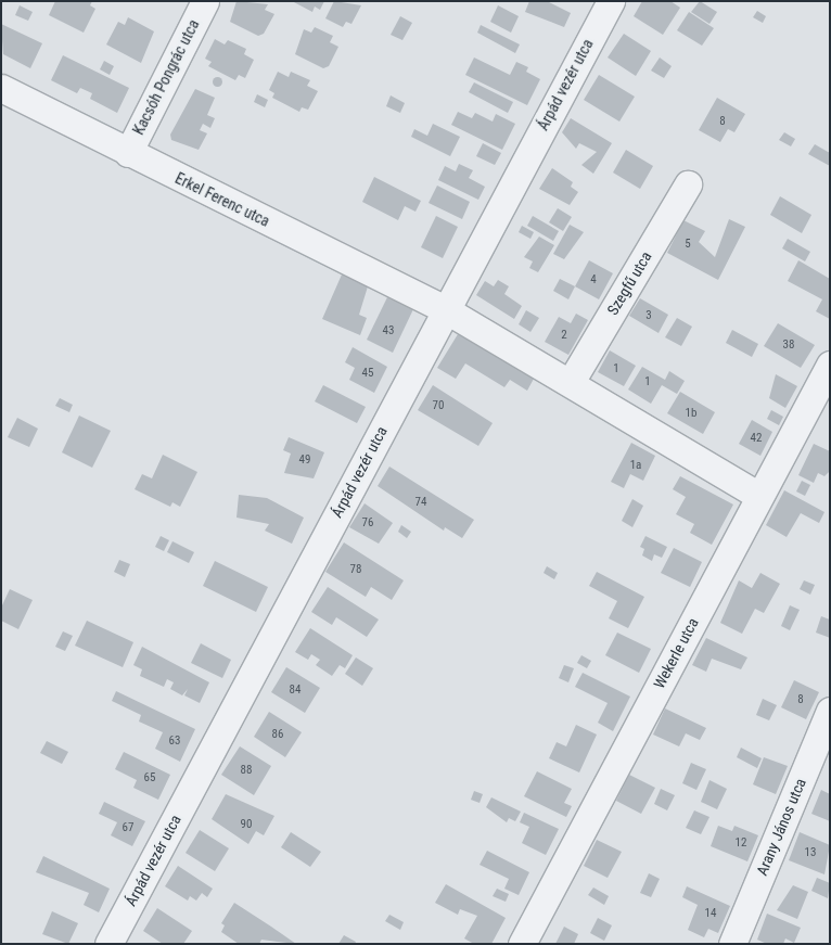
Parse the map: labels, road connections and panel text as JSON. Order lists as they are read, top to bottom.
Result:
{
  "streets": {
    "street": [
      "Kacsóh Pongrác utca",
      "Árpád vezér utca",
      "Erkel Ferenc utca",
      "Szegfű utca",
      "Wekerle utca",
      "Arany János utca"
    ]
  },
  "crossings": [
    ["Kacsóh Pongrác utca", "Erkel Ferenc utca"],
    ["Árpád vezér utca", "Erkel Ferenc utca"]
  ],
  "house_numbers": [
    "8",
    "5",
    "4",
    "3",
    "43",
    "2",
    "38",
    "1",
    "45",
    "1",
    "70",
    "1b",
    "42",
    "49",
    "1a",
    "74",
    "76",
    "78",
    "84",
    "8",
    "86",
    "63",
    "88",
    "65",
    "90",
    "67",
    "12",
    "13",
    "14"
  ]
}
